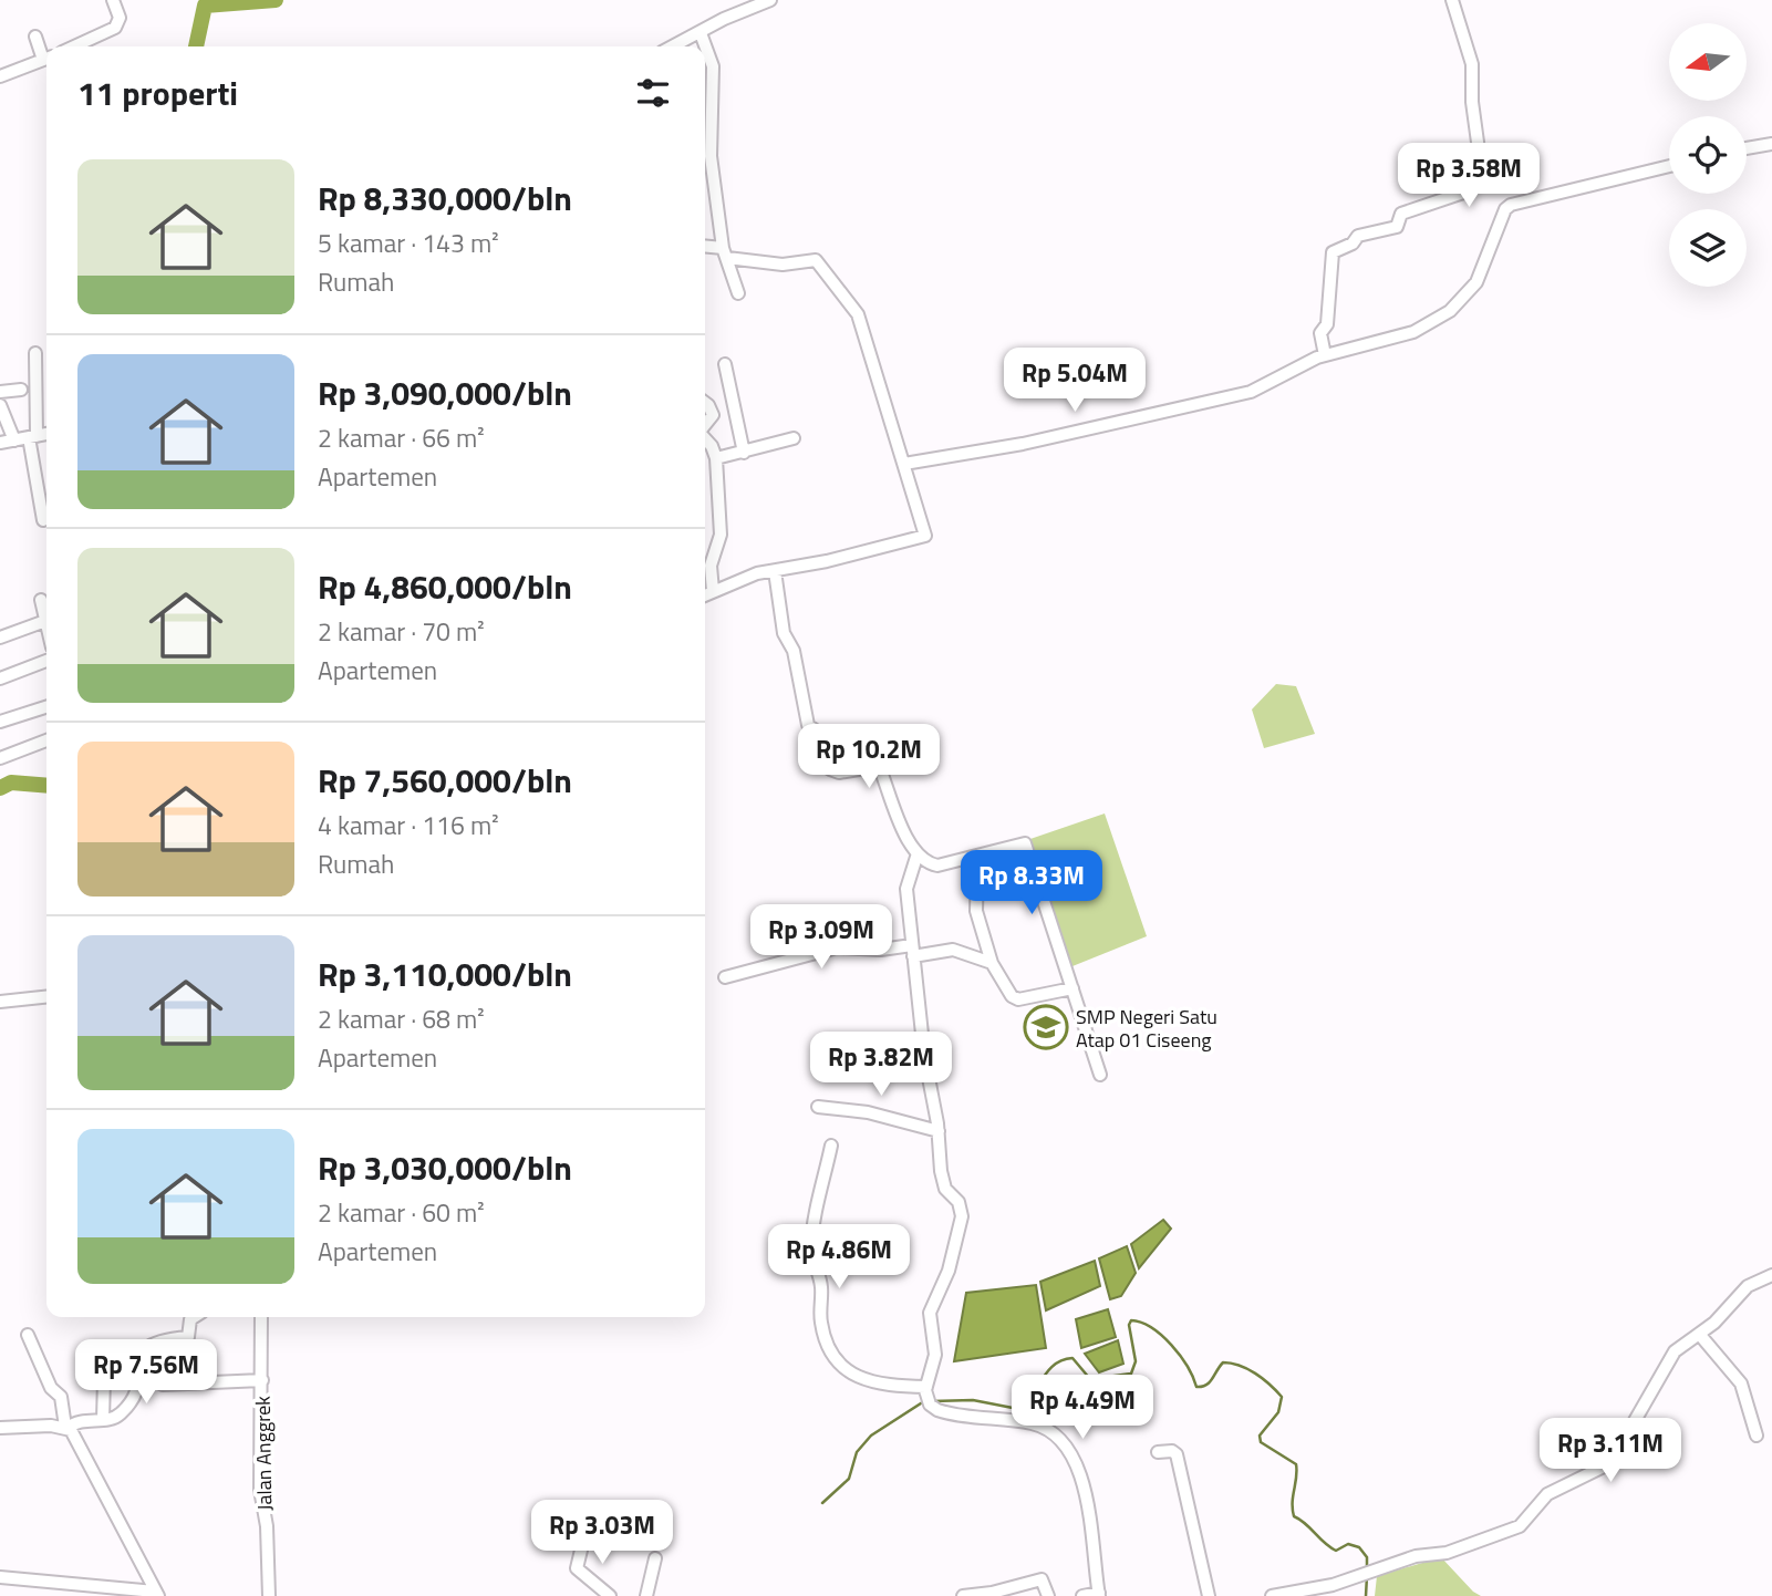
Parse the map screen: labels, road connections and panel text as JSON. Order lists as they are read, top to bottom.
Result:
{
  "streets": {
    "street": ["Jalan Anggrek"]
  },
  "places": {
    "school or university": ["SMP Negeri Satu Atap 01 Ciseeng"]
  },
  "north": "left",
  "page": {
    "heading": "11 properti",
    "list": [
      {
        "name": "Rp 8,330,000/bln",
        "note": "5 kamar · 143 m² · Rumah"
      },
      {
        "name": "Rp 3,090,000/bln",
        "note": "2 kamar · 66 m² · Apartemen"
      },
      {
        "name": "Rp 4,860,000/bln",
        "note": "2 kamar · 70 m² · Apartemen"
      },
      {
        "name": "Rp 7,560,000/bln",
        "note": "4 kamar · 116 m² · Rumah"
      },
      {
        "name": "Rp 3,110,000/bln",
        "note": "2 kamar · 68 m² · Apartemen"
      },
      {
        "name": "Rp 3,030,000/bln",
        "note": "2 kamar · 60 m² · Apartemen"
      }
    ],
    "price": [
      "Rp 3.58M",
      "Rp 5.04M",
      "Rp 10.2M",
      "Rp 8.33M",
      "Rp 3.09M",
      "Rp 3.82M",
      "Rp 4.86M",
      "Rp 7.56M",
      "Rp 4.49M",
      "Rp 3.11M",
      "Rp 3.03M"
    ]
  }
}
